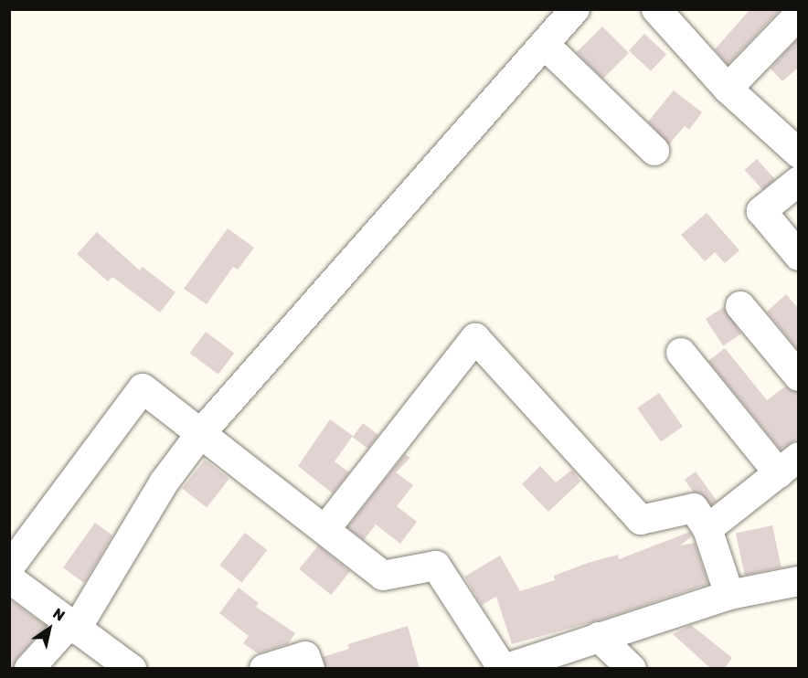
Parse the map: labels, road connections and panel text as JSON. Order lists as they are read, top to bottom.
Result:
{
  "north": "top right"
}
